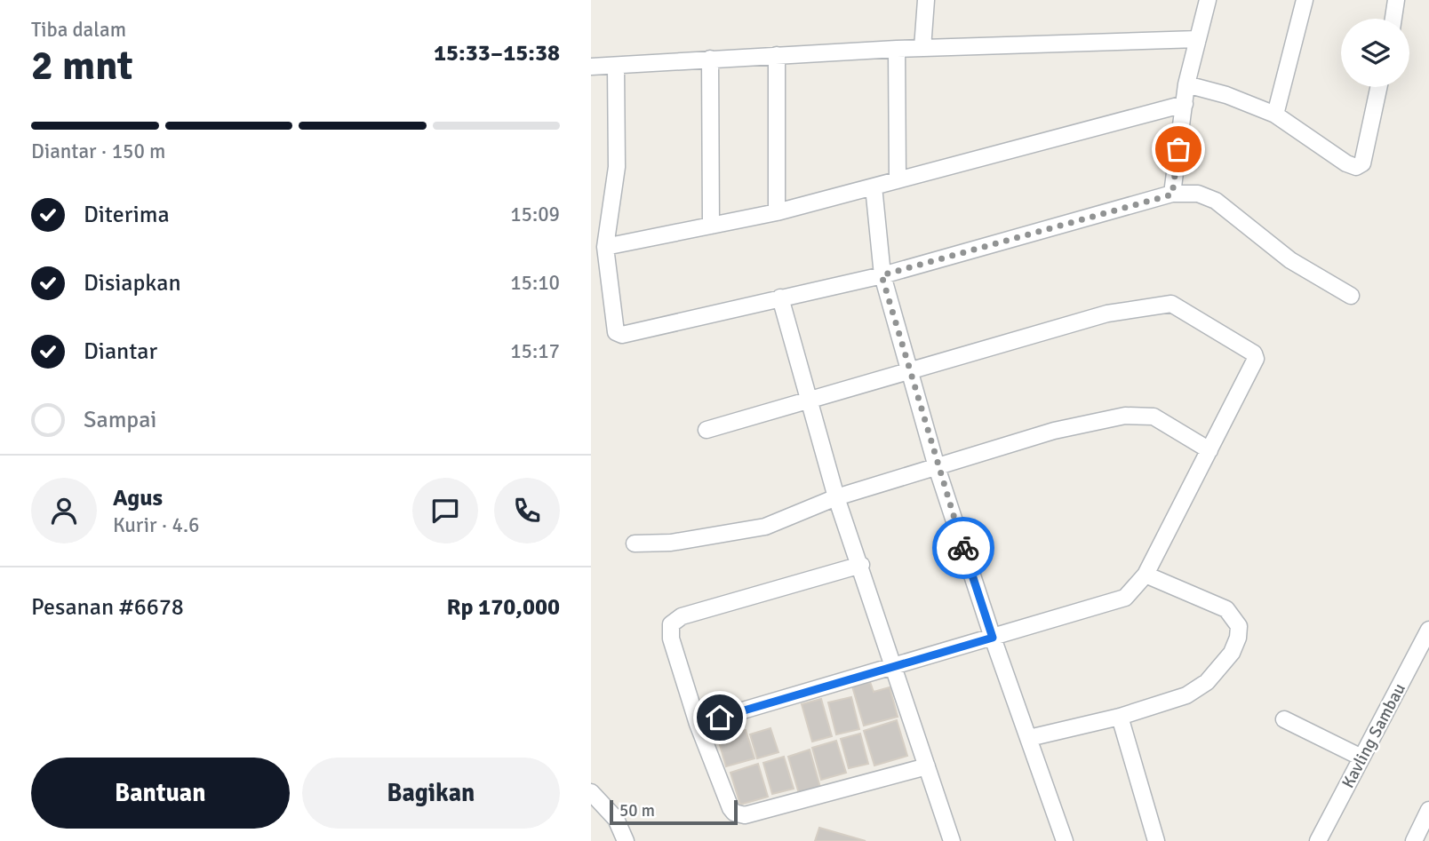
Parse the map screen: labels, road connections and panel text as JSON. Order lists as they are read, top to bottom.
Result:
{
  "streets": {
    "street": ["Kavling Sambau"]
  },
  "scale_bar": "50 m",
  "page": {
    "heading": ["2 mnt", "Tiba dalam", "15:33–15:38"],
    "panel": [
      "Agus",
      "Kurir · 4.6",
      "Pesanan #6678",
      "Rp 170,000"
    ],
    "bar": "Diantar · 150 m",
    "list": [
      ["Diterima", "15:09"],
      ["Disiapkan", "15:10"],
      ["Diantar", "15:17"],
      "Sampai"
    ],
    "buttons": ["Bantuan", "Bagikan"],
    "scale": "50 m"
  }
}
